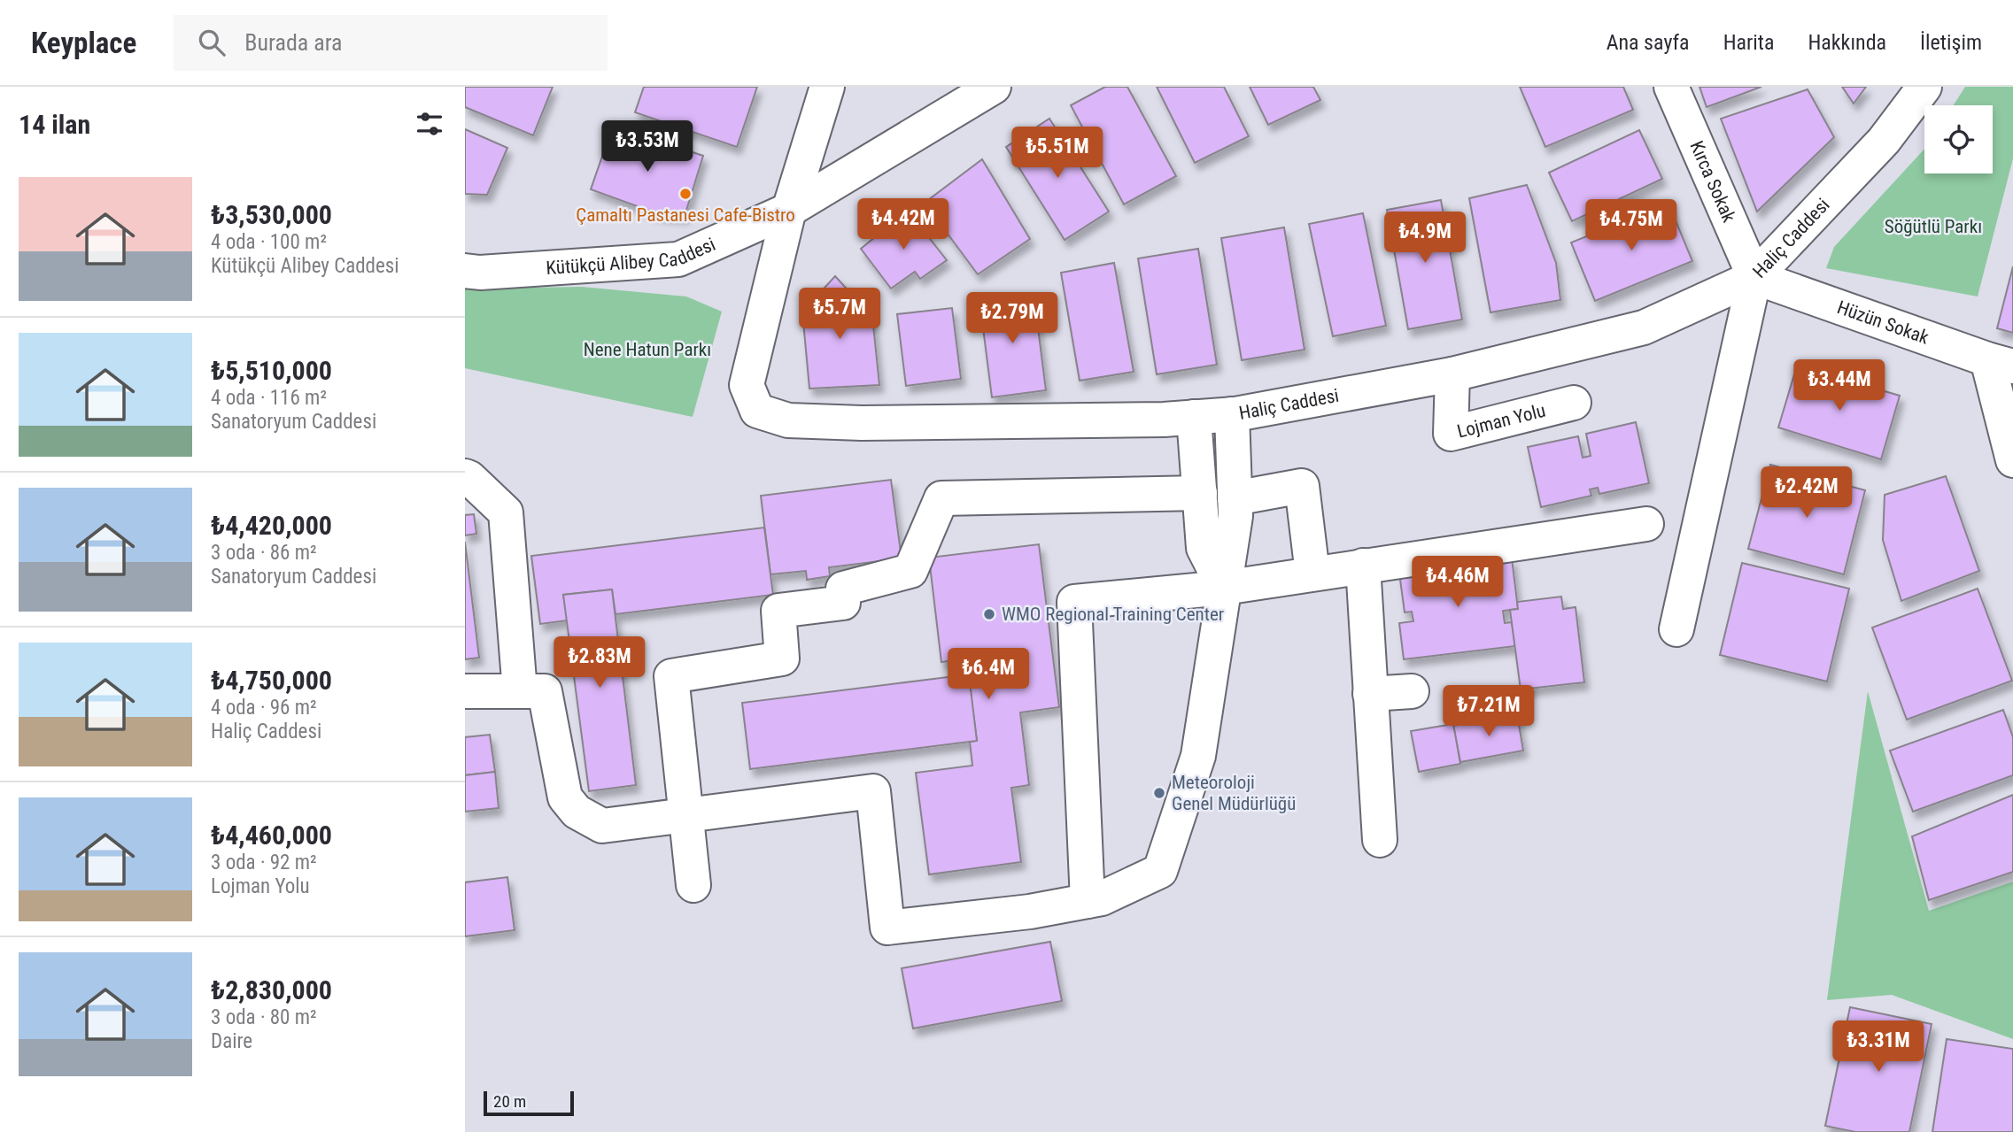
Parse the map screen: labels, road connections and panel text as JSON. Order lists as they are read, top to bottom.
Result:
{
  "streets": {
    "street": [
      "Kırca Sokak",
      "Haliç Caddesi",
      "Kütükçü Alibey Caddesi",
      "Hüzün Sokak",
      "Lojman Yolu"
    ]
  },
  "crossings": [
    ["Kırca Sokak", "Haliç Caddesi"],
    ["Kırca Sokak", "Hüzün Sokak"],
    ["Haliç Caddesi", "Kütükçü Alibey Caddesi"],
    ["Haliç Caddesi", "Hüzün Sokak"],
    ["Haliç Caddesi", "Lojman Yolu"]
  ],
  "parks": ["Söğütlü Parkı", "Nene Hatun Parkı"],
  "places": ["Çamaltı Pastanesi Cafe-Bistro", "WMO Regional Training Center", "Meteoroloji Genel Müdürlüğü"],
  "scale_bar": "20 m",
  "page": {
    "header": "Keyplace",
    "search": "Burada ara",
    "nav": [
      "Ana sayfa",
      "Harita",
      "Hakkında",
      "İletişim"
    ],
    "heading": "14 ilan",
    "price": [
      "₺3.53M",
      "₺5.51M",
      "₺4.42M",
      "₺4.75M",
      "₺4.9M",
      "₺5.7M",
      "₺2.79M",
      "₺3.44M",
      "₺2.42M",
      "₺4.46M",
      "₺2.83M",
      "₺6.4M",
      "₺7.21M",
      "₺3.31M"
    ],
    "list": [
      {
        "name": "₺3,530,000",
        "note": "4 oda · 100 m² · Kütükçü Alibey Caddesi"
      },
      {
        "name": "₺5,510,000",
        "note": "4 oda · 116 m² · Sanatoryum Caddesi"
      },
      {
        "name": "₺4,420,000",
        "note": "3 oda · 86 m² · Sanatoryum Caddesi"
      },
      {
        "name": "₺4,750,000",
        "note": "4 oda · 96 m² · Haliç Caddesi"
      },
      {
        "name": "₺4,460,000",
        "note": "3 oda · 92 m² · Lojman Yolu"
      },
      {
        "name": "₺2,830,000",
        "note": "3 oda · 80 m² · Daire"
      }
    ],
    "scale": "20 m"
  }
}
